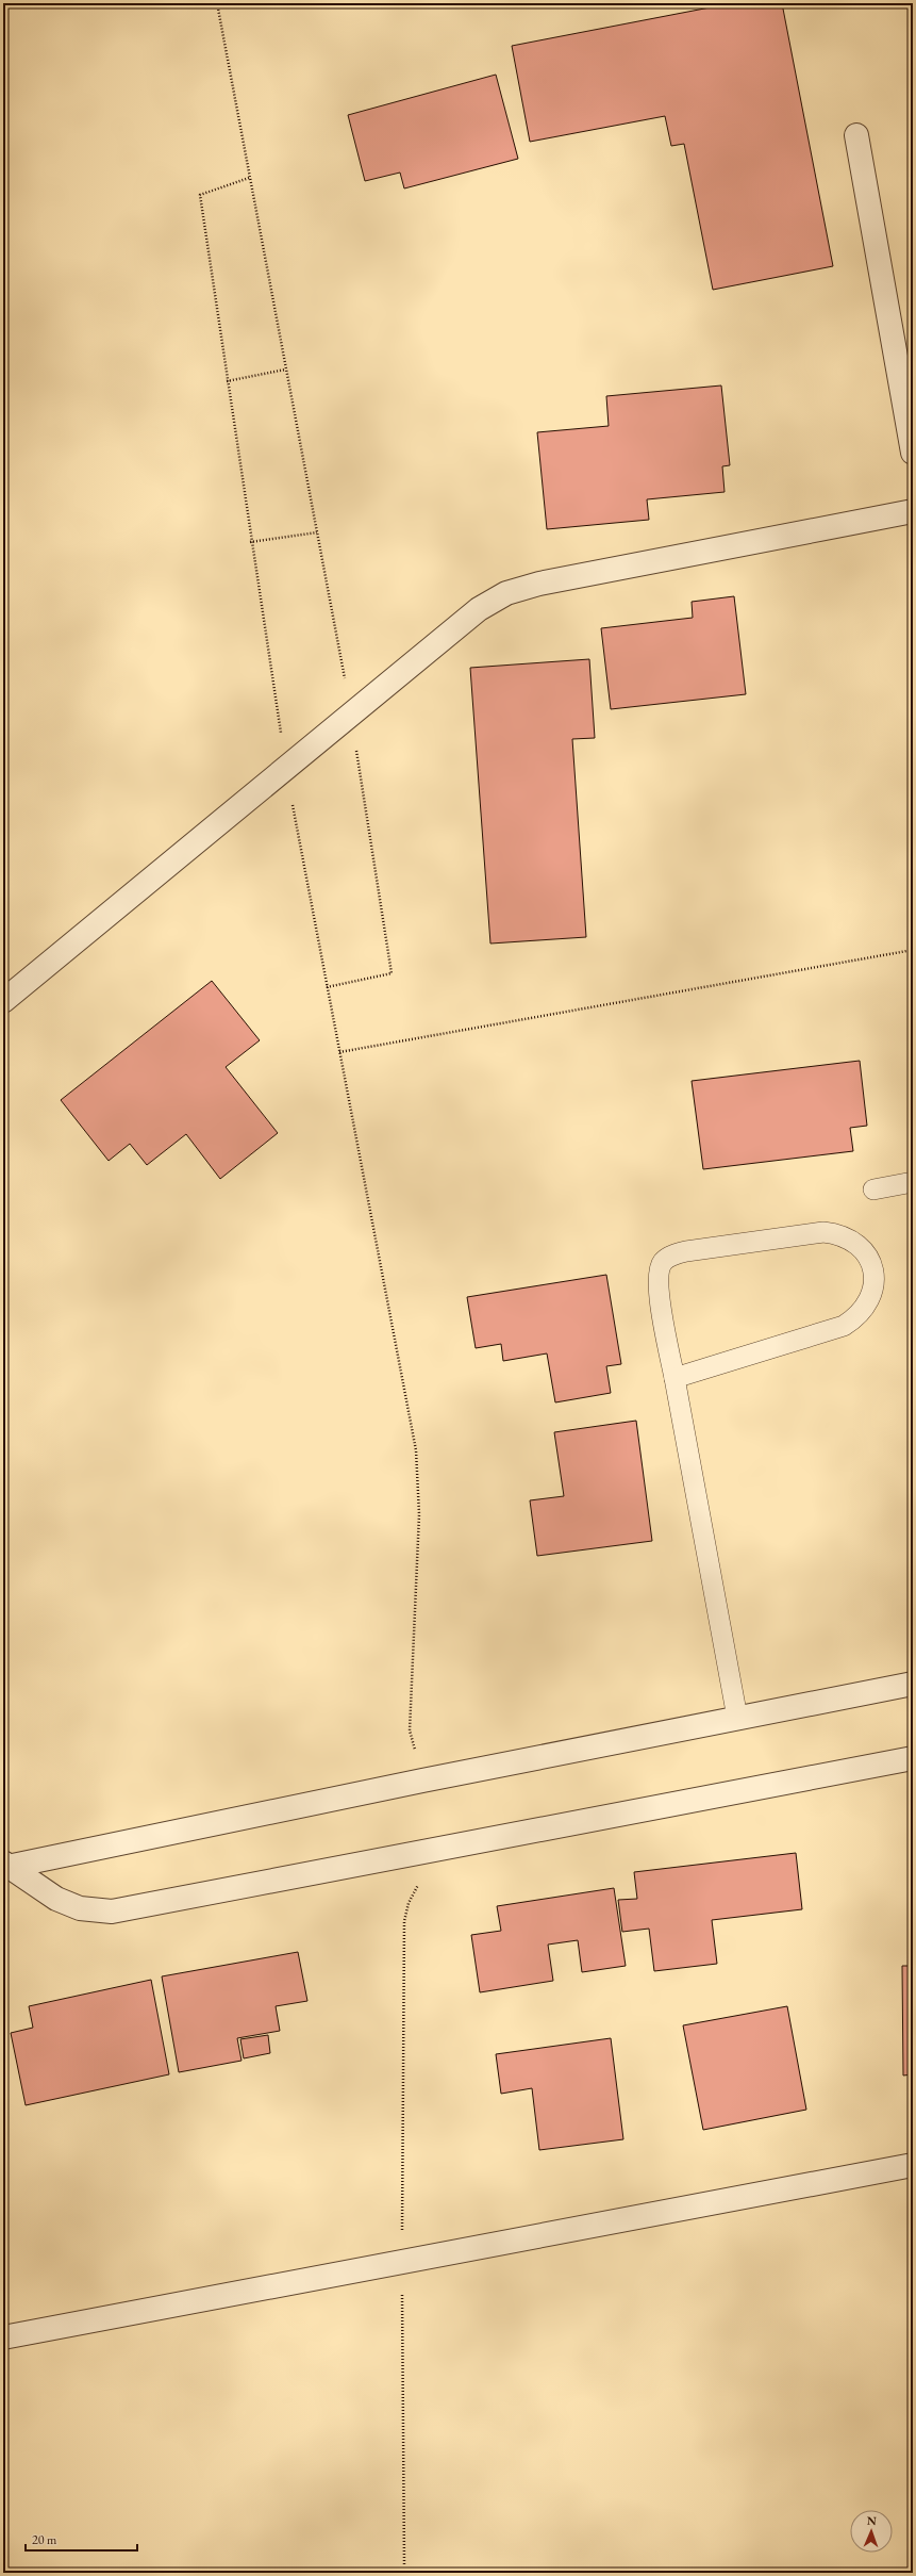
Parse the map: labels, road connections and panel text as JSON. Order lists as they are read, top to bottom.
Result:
{
  "scale_bar": "20 m",
  "north": "top"
}
